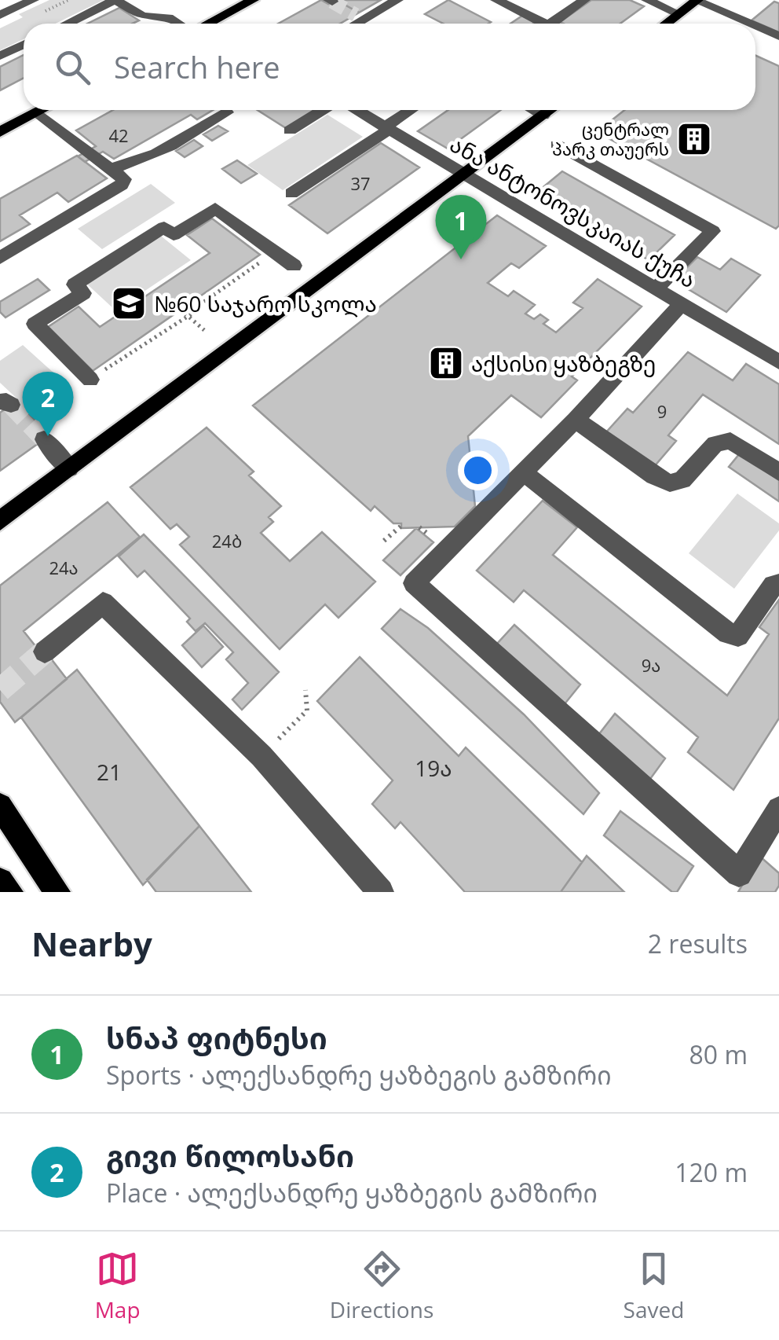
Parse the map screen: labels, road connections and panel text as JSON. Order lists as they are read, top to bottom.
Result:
{
  "streets": {
    "street": ["ანა ანტონოვსკაიას ქუჩა"]
  },
  "places": {
    "building": ["ცენტრალ პარკ თაუერს", "აქსისი ყაზბეგზე"],
    "school or university": ["№60 საჯარო სკოლა"]
  },
  "house_numbers": [
    "42",
    "37",
    "9",
    "24ბ",
    "24ა",
    "9ა",
    "19ა",
    "21"
  ],
  "page": {
    "search": "Search here",
    "pins": ["1", "2"],
    "heading": ["Nearby", "2 results"],
    "list": [
      {
        "mark": "1",
        "name": "სნაპ ფიტნესი",
        "note": "Sports · ალექსანდრე ყაზბეგის გამზირი",
        "value": "80 m"
      },
      {
        "mark": "2",
        "name": "გივი წილოსანი",
        "note": "Place · ალექსანდრე ყაზბეგის გამზირი",
        "value": "120 m"
      }
    ],
    "nav": ["Map", "Directions", "Saved"]
  }
}
